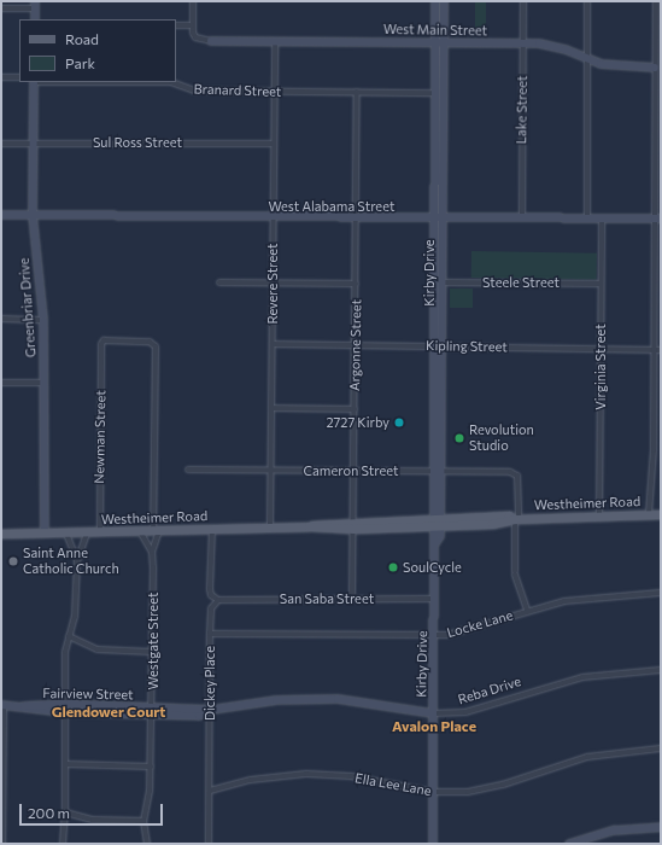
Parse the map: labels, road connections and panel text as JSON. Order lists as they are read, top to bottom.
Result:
{
  "streets": {
    "main road": ["Westheimer Road"],
    "street": [
      "West Main Street",
      "Branard Street",
      "Lake Street",
      "Sul Ross Street",
      "West Alabama Street",
      "Kirby Drive",
      "Steele Street",
      "Revere Street",
      "Greenbriar Drive",
      "Argonne Street",
      "Kipling Street",
      "Virginia Street",
      "Newman Street",
      "Cameron Street",
      "San Saba Street",
      "Locke Lane",
      "Westgate Street",
      "Dickey Place",
      "Reba Drive",
      "Fairview Street",
      "Ella Lee Lane"
    ]
  },
  "crossings": [
    ["West Main Street", "Lake Street"],
    ["West Main Street", "Kirby Drive"],
    ["West Main Street", "Revere Street"],
    ["Branard Street", "Kirby Drive"],
    ["Branard Street", "Revere Street"],
    ["Branard Street", "Argonne Street"],
    ["Lake Street", "West Alabama Street"],
    ["Sul Ross Street", "Revere Street"],
    ["Sul Ross Street", "Greenbriar Drive"],
    ["West Alabama Street", "Kirby Drive"],
    ["West Alabama Street", "Revere Street"],
    ["West Alabama Street", "Greenbriar Drive"],
    ["West Alabama Street", "Argonne Street"],
    ["West Alabama Street", "Virginia Street"],
    ["Kirby Drive", "Steele Street"],
    ["Kirby Drive", "Kipling Street"],
    ["Kirby Drive", "Cameron Street"],
    ["Kirby Drive", "Westheimer Road"],
    ["Kirby Drive", "San Saba Street"],
    ["Kirby Drive", "Locke Lane"],
    ["Kirby Drive", "Reba Drive"],
    ["Kirby Drive", "Ella Lee Lane"],
    ["Steele Street", "Virginia Street"],
    ["Revere Street", "Kipling Street"],
    ["Revere Street", "Cameron Street"],
    ["Revere Street", "Westheimer Road"],
    ["Greenbriar Drive", "Westheimer Road"],
    ["Argonne Street", "Kipling Street"],
    ["Argonne Street", "Cameron Street"],
    ["Argonne Street", "Westheimer Road"],
    ["Argonne Street", "San Saba Street"],
    ["Kipling Street", "Virginia Street"],
    ["Virginia Street", "Westheimer Road"],
    ["Newman Street", "Westheimer Road"],
    ["Newman Street", "Westgate Street"],
    ["Cameron Street", "Westheimer Road"],
    ["Westheimer Road", "Westgate Street"],
    ["San Saba Street", "Dickey Place"],
    ["Locke Lane", "Dickey Place"],
    ["Westgate Street", "Reba Drive"],
    ["Westgate Street", "Fairview Street"],
    ["Dickey Place", "Reba Drive"],
    ["Dickey Place", "Ella Lee Lane"],
    ["Reba Drive", "Fairview Street"]
  ],
  "districts": ["Glendower Court", "Avalon Place"],
  "places": [
    "2727 Kirby",
    "Revolution Studio",
    "Saint Anne Catholic Church",
    "SoulCycle"
  ],
  "legend": ["Road", "Park"],
  "scale_bar": "200 m"
}
